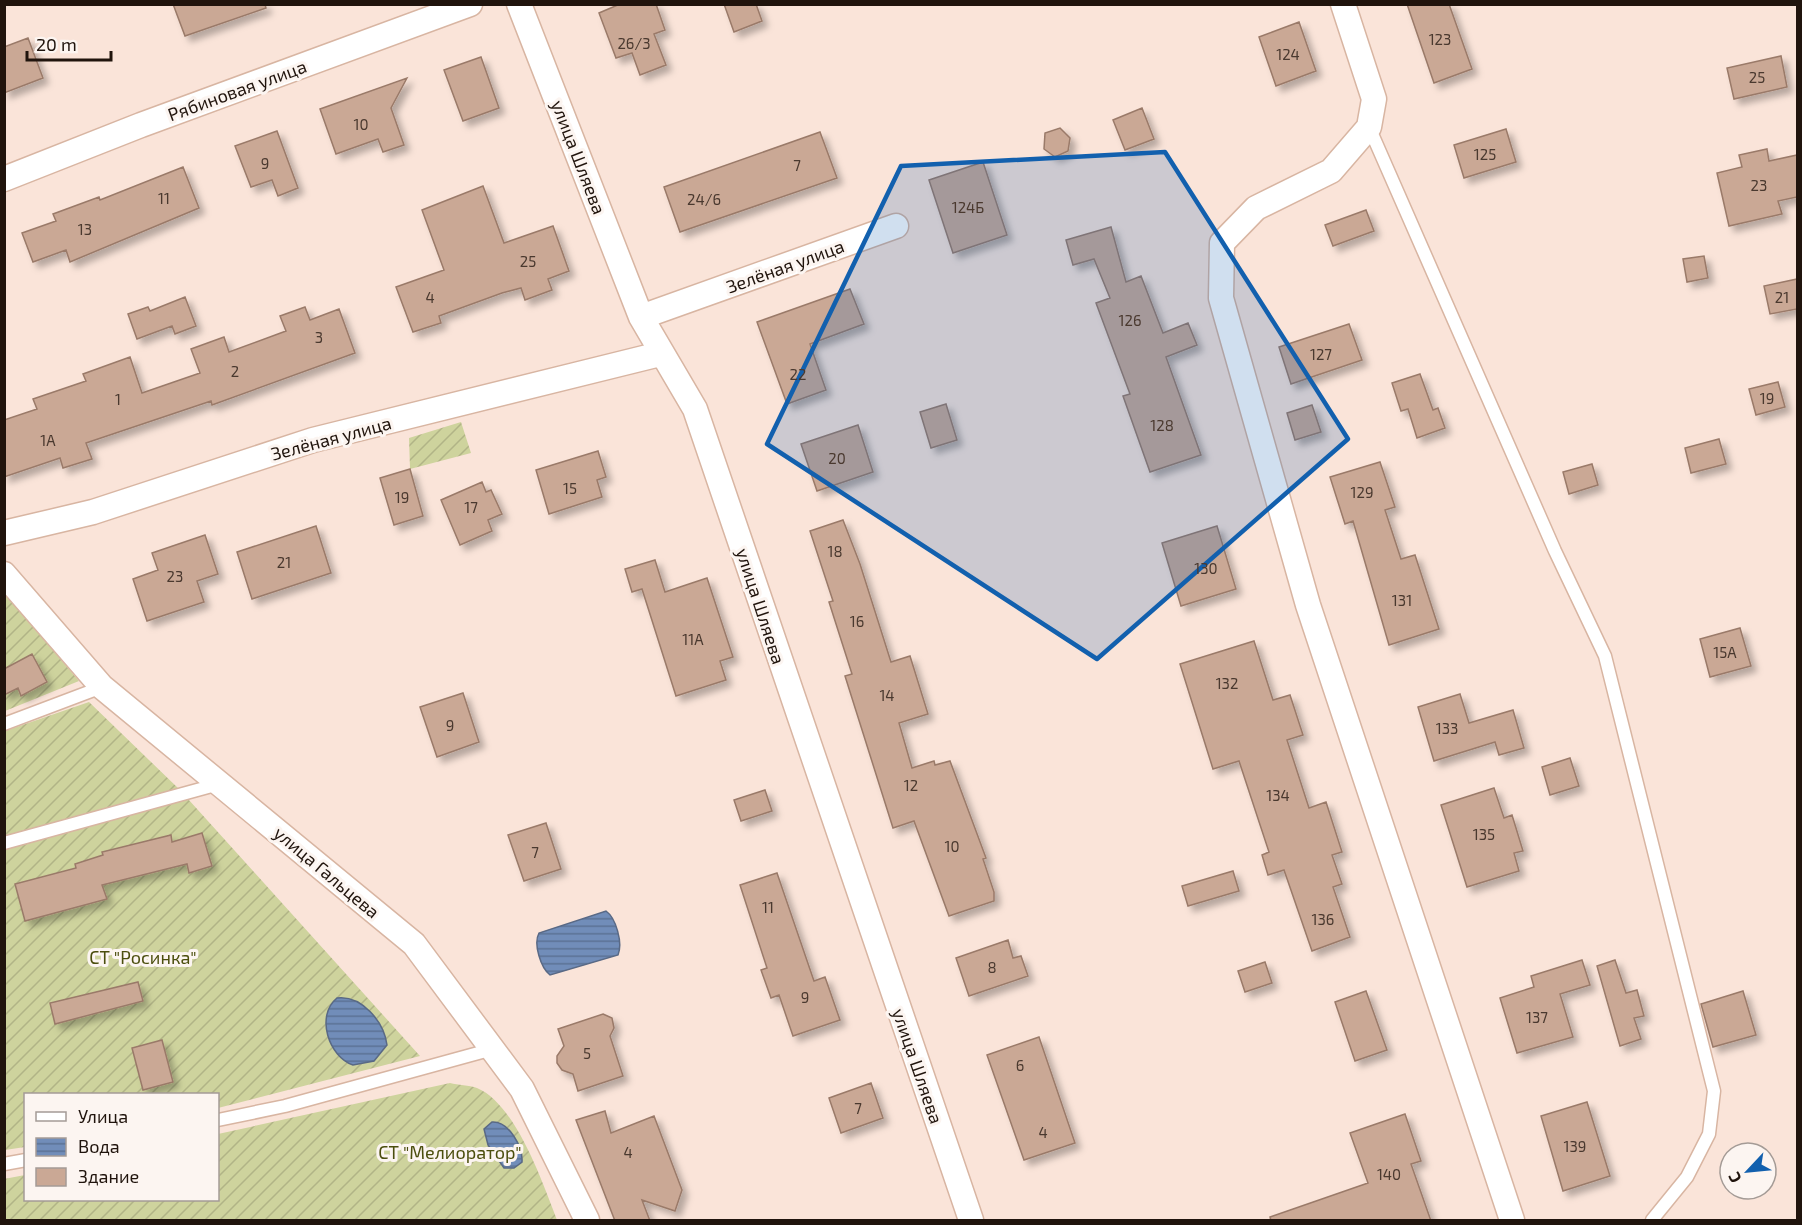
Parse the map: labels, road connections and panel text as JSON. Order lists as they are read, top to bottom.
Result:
{
  "streets": {
    "street": [
      "Рябиновая улица",
      "улица Шляева",
      "Зелёная улица",
      "улица Гальцева"
    ]
  },
  "crossings": [
    ["улица Шляева", "Зелёная улица"]
  ],
  "parks": ["СТ \"Росинка\"", "СТ \"Мелиоратор\""],
  "house_numbers": [
    "123",
    "26/3",
    "124",
    "25",
    "10",
    "125",
    "9",
    "7",
    "23",
    "11",
    "24/6",
    "124Б",
    "13",
    "25",
    "4",
    "21",
    "126",
    "3",
    "127",
    "2",
    "22",
    "19",
    "1",
    "128",
    "1А",
    "20",
    "15",
    "129",
    "19",
    "17",
    "18",
    "21",
    "130",
    "23",
    "131",
    "16",
    "11А",
    "15А",
    "132",
    "14",
    "9",
    "133",
    "12",
    "134",
    "135",
    "10",
    "7",
    "11",
    "136",
    "8",
    "9",
    "137",
    "5",
    "6",
    "7",
    "4",
    "139",
    "4",
    "140"
  ],
  "legend": ["Улица", "Вода", "Здание"],
  "scale_bar": "20 m",
  "north": "bottom left"
}
